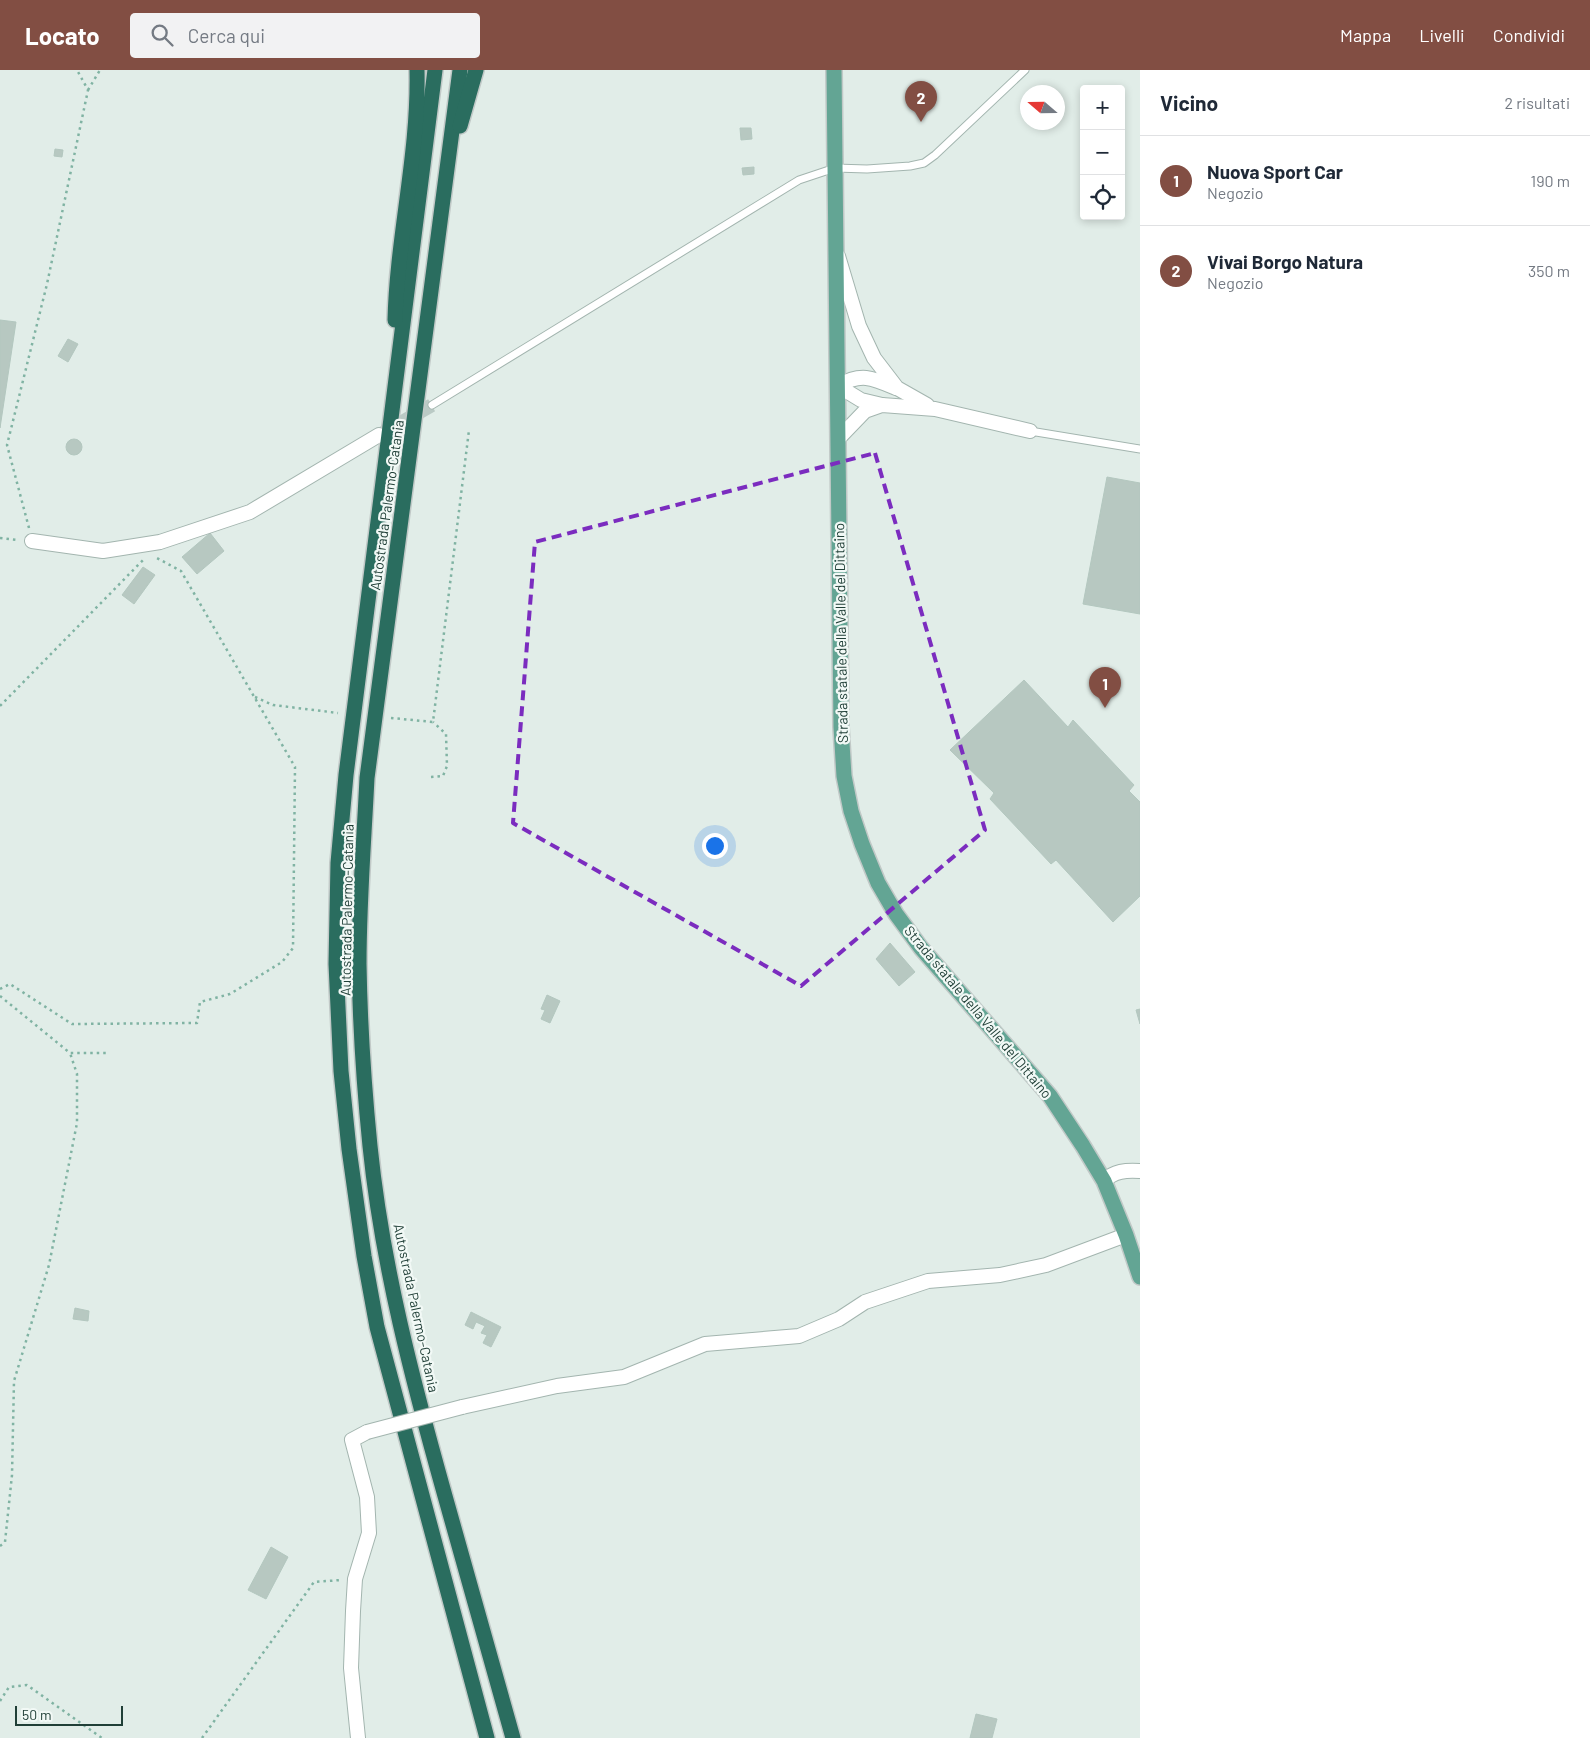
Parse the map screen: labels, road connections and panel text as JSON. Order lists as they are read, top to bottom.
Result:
{
  "streets": {
    "highway": ["Autostrada Palermo-Catania"],
    "main road": ["Strada statale della Valle del Dittaino"]
  },
  "scale_bar": "50 m",
  "north": "left",
  "page": {
    "header": "Locato",
    "search": "Cerca qui",
    "nav": ["Mappa", "Livelli", "Condividi"],
    "heading": ["Vicino", "2 risultati"],
    "pins": ["2", "1"],
    "map_buttons": ["+", "−"],
    "list": [
      {
        "mark": "1",
        "name": "Nuova Sport Car",
        "note": "Negozio",
        "value": "190 m"
      },
      {
        "mark": "2",
        "name": "Vivai Borgo Natura",
        "note": "Negozio",
        "value": "350 m"
      }
    ],
    "scale": "50 m"
  }
}
